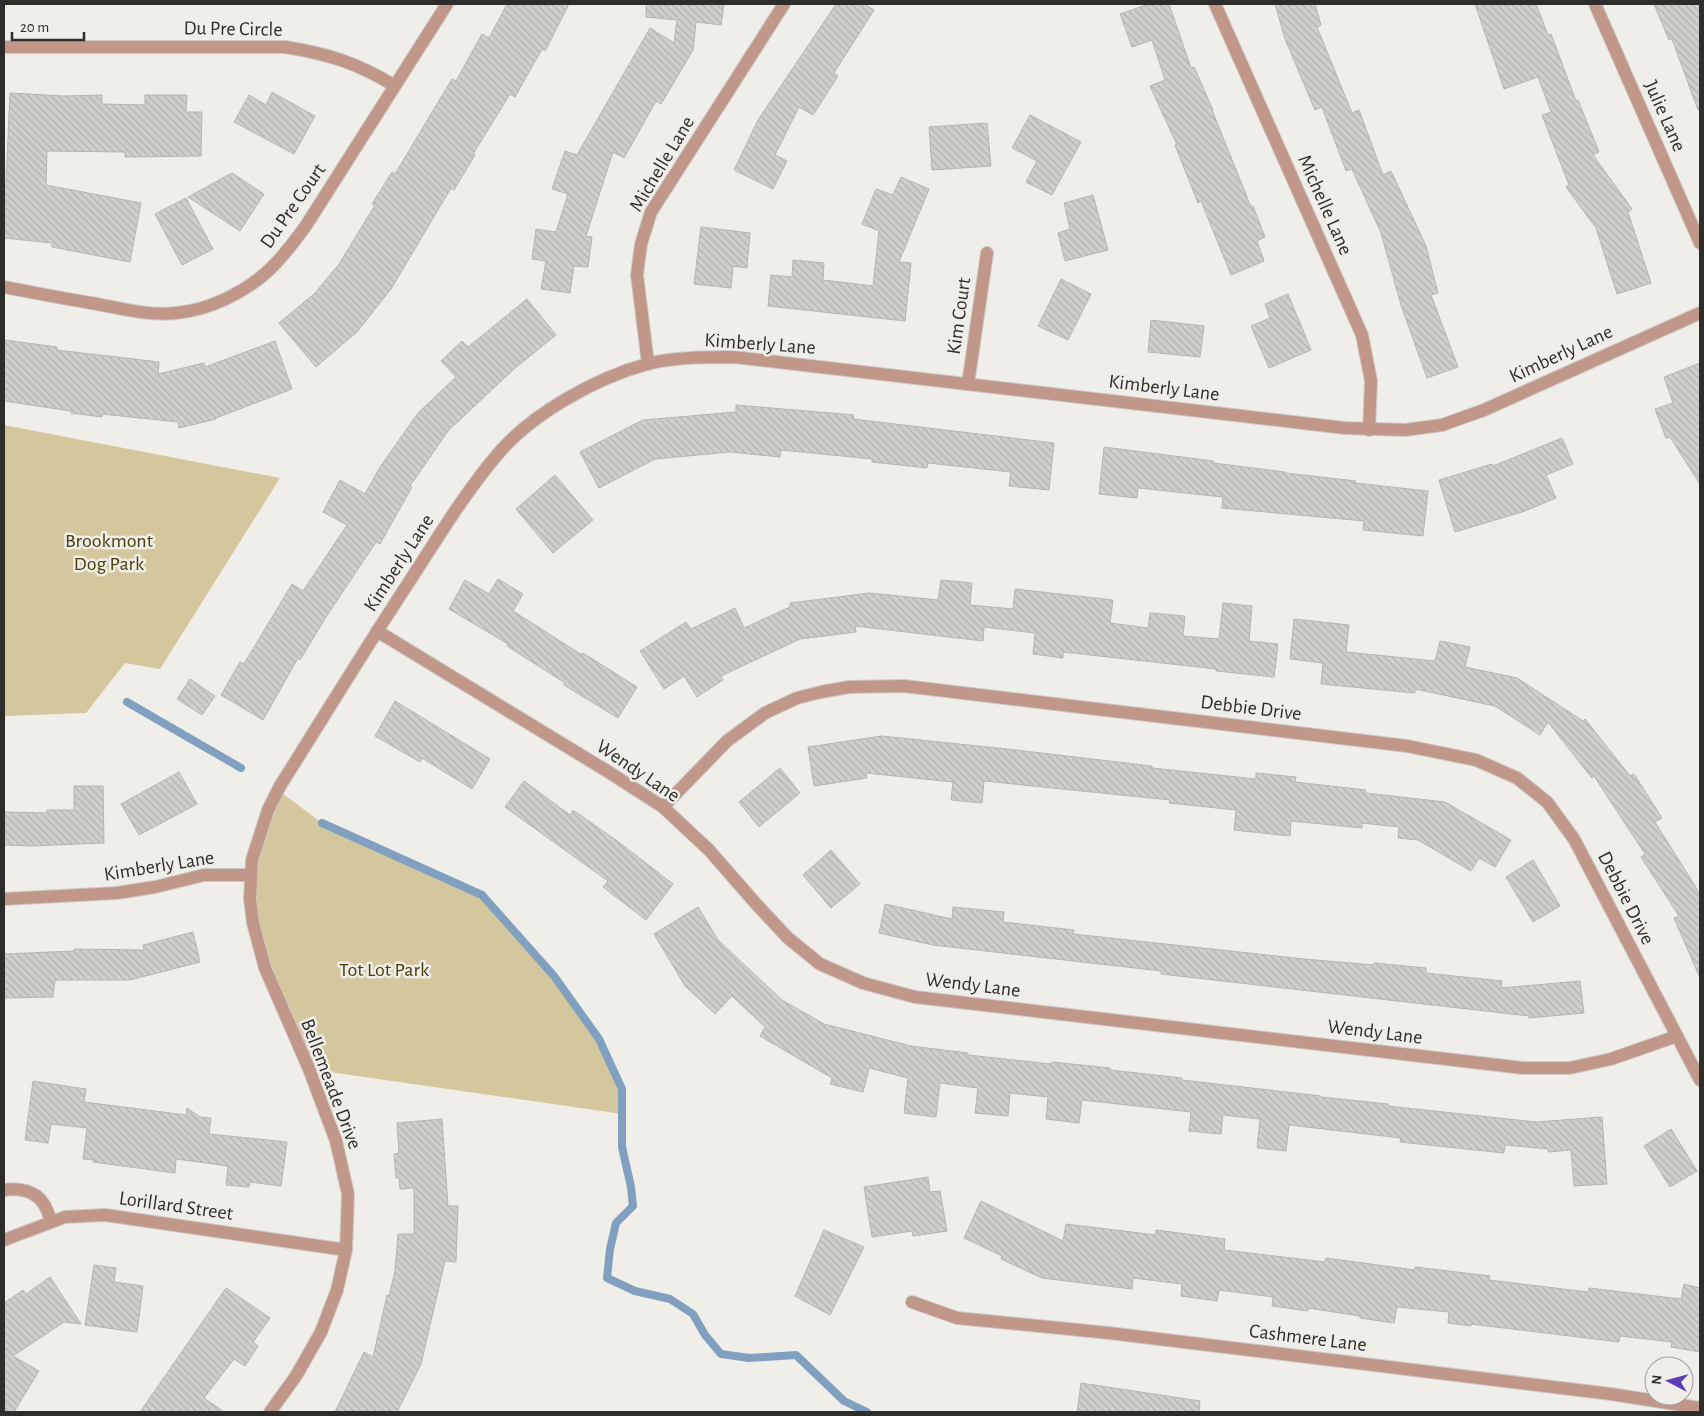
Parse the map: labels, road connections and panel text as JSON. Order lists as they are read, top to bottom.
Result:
{
  "streets": {
    "street": [
      "Du Pre Circle",
      "Julie Lane",
      "Michelle Lane",
      "Du Pre Court",
      "Kim Court",
      "Kimberly Lane",
      "Debbie Drive",
      "Wendy Lane",
      "Bellemeade Drive",
      "Lorillard Street",
      "Cashmere Lane"
    ]
  },
  "crossings": [
    ["Du Pre Circle", "Du Pre Court"],
    ["Michelle Lane", "Kimberly Lane"],
    ["Kim Court", "Kimberly Lane"],
    ["Kimberly Lane", "Wendy Lane"],
    ["Kimberly Lane", "Bellemeade Drive"],
    ["Debbie Drive", "Wendy Lane"],
    ["Bellemeade Drive", "Lorillard Street"]
  ],
  "parks": ["Brookmont Dog Park", "Tot Lot Park"],
  "scale_bar": "20 m",
  "north": "left"
}
